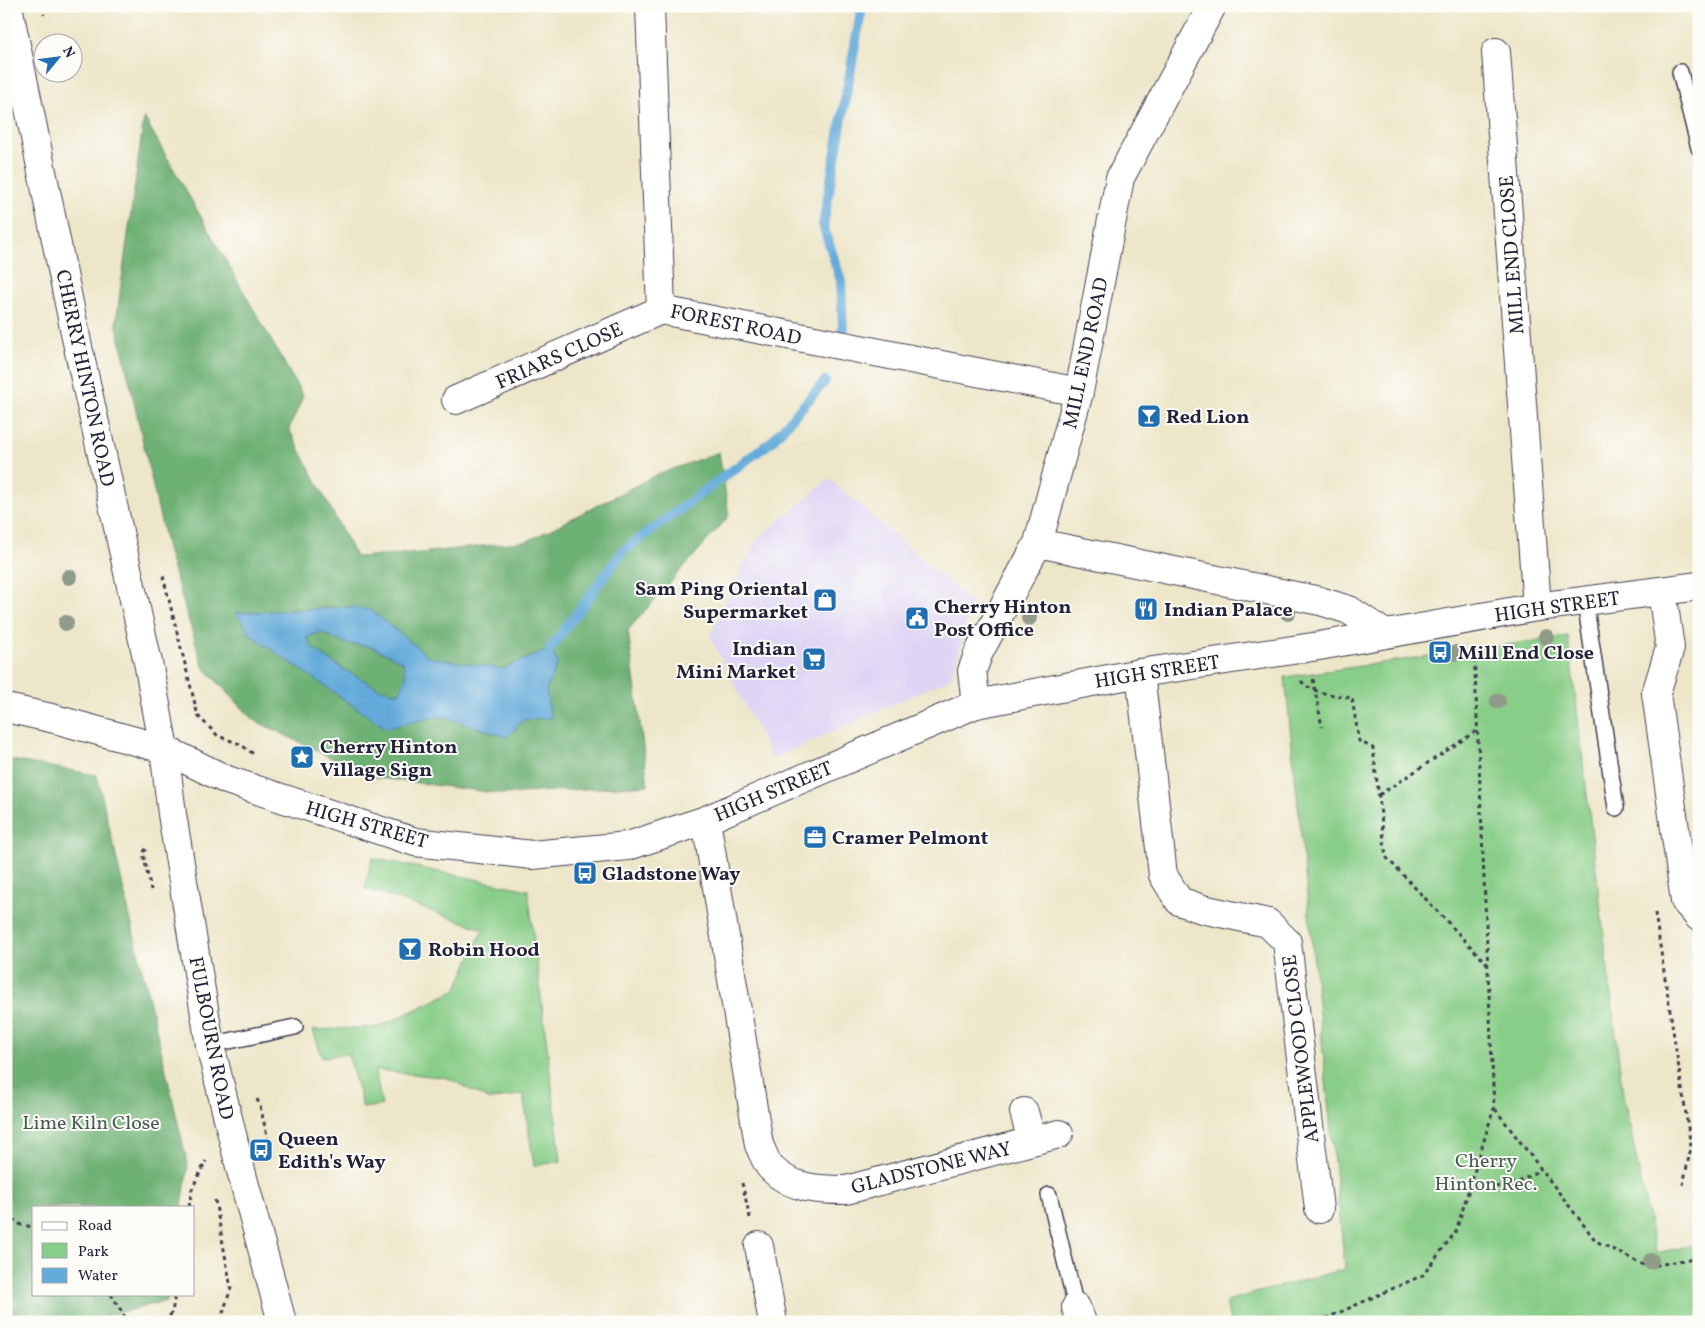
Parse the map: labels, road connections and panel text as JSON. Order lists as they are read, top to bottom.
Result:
{
  "streets": {
    "street": [
      "MILL END CLOSE",
      "FOREST ROAD",
      "MILL END ROAD",
      "FRIARS CLOSE",
      "CHERRY HINTON ROAD",
      "HIGH STREET",
      "FULBOURN ROAD",
      "APPLEWOOD CLOSE",
      "GLADSTONE WAY"
    ]
  },
  "crossings": [
    ["MILL END CLOSE", "HIGH STREET"],
    ["FOREST ROAD", "MILL END ROAD"],
    ["FOREST ROAD", "FRIARS CLOSE"],
    ["MILL END ROAD", "HIGH STREET"],
    ["CHERRY HINTON ROAD", "HIGH STREET"],
    ["CHERRY HINTON ROAD", "FULBOURN ROAD"],
    ["HIGH STREET", "FULBOURN ROAD"],
    ["HIGH STREET", "APPLEWOOD CLOSE"],
    ["HIGH STREET", "GLADSTONE WAY"]
  ],
  "parks": ["Lime Kiln Close", "Cherry Hinton Rec."],
  "places": {
    "bar": ["Red Lion", "Robin Hood"],
    "shop": ["Sam Ping Oriental Supermarket"],
    "restaurant": ["Indian Palace"],
    "public building": ["Cherry Hinton Post Office"],
    "bus stop": ["Mill End Close", "Gladstone Way", "Queen Edith's Way"],
    "supermarket": ["Indian Mini Market"],
    "place": ["Cherry Hinton Village Sign"],
    "office": ["Cramer Pelmont"]
  },
  "legend": ["Road", "Park", "Water"],
  "north": "top right"
}
